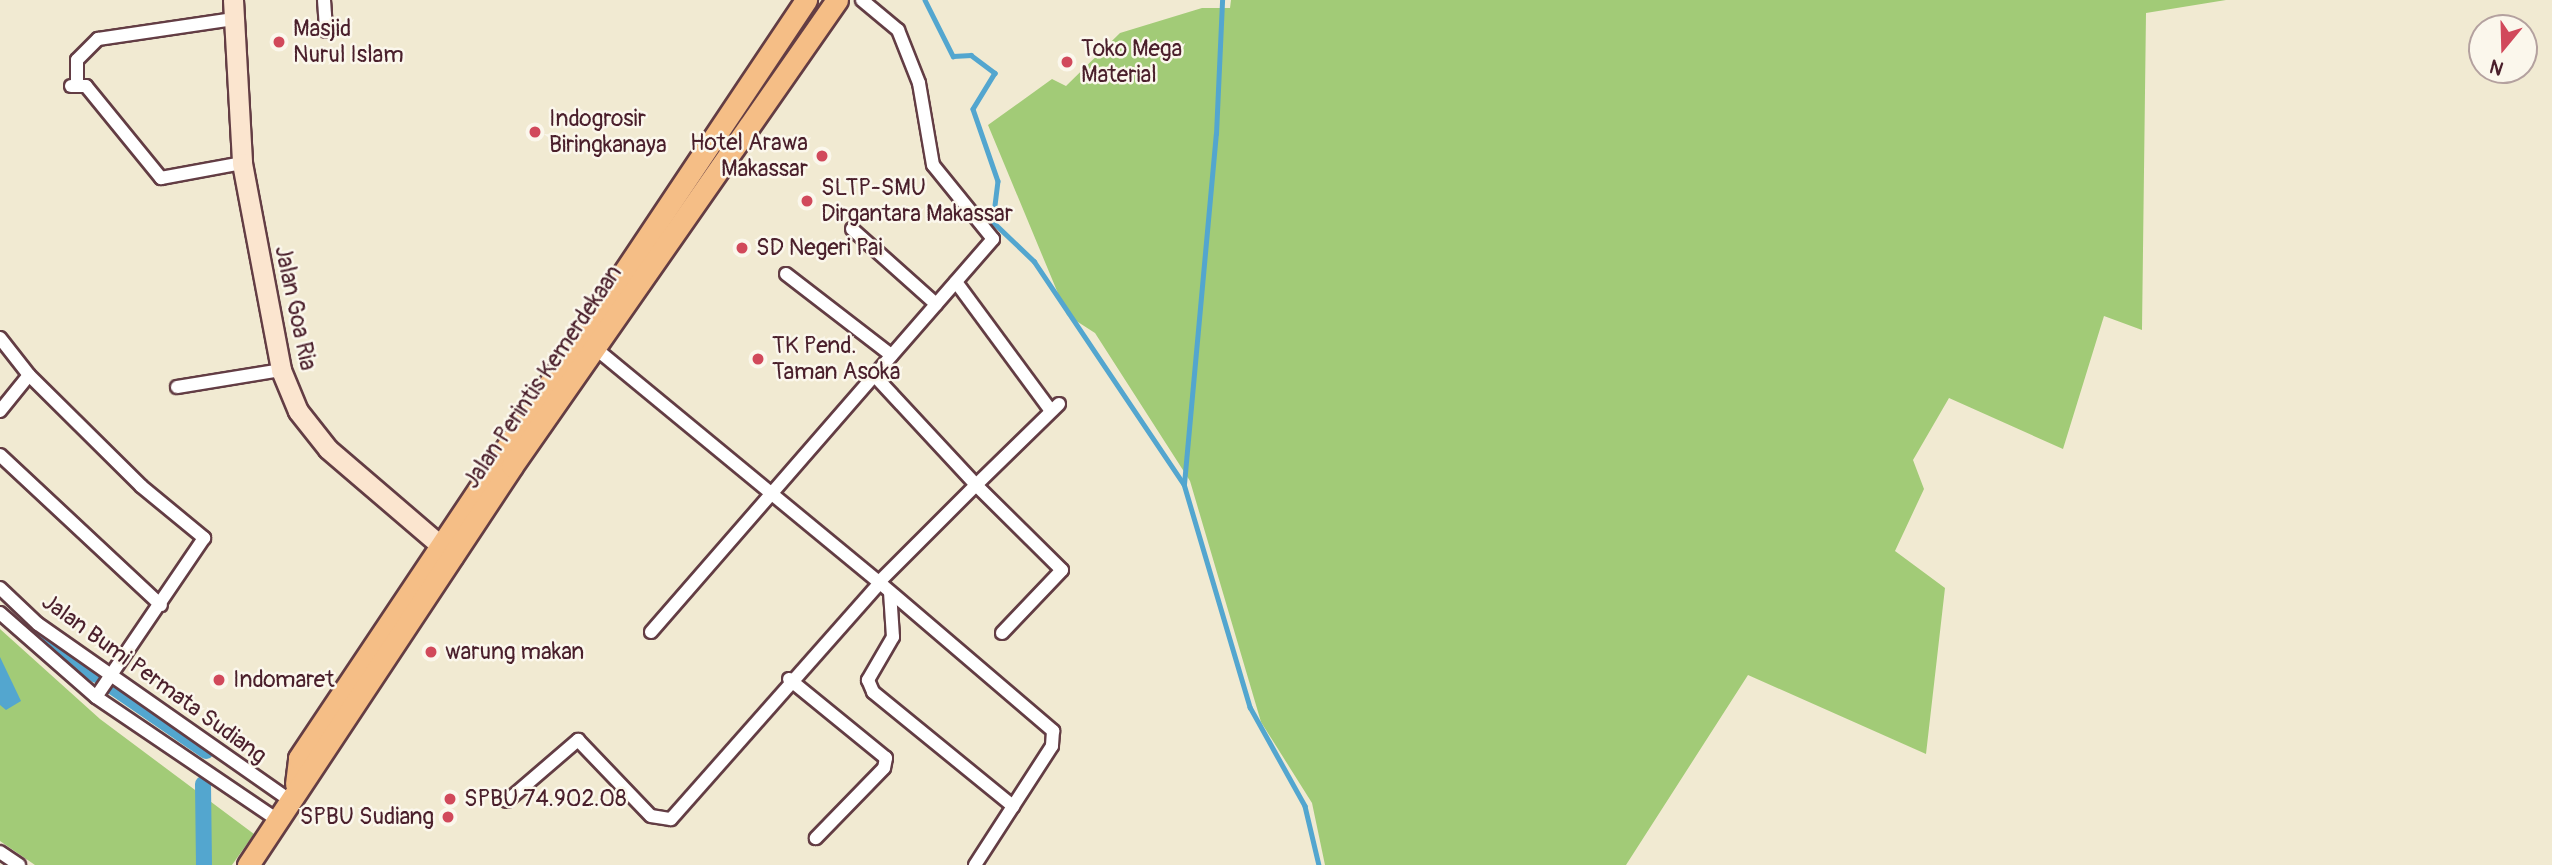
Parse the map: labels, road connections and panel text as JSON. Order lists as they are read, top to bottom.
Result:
{
  "streets": {
    "highway": ["Jalan Perintis Kemerdekaan"],
    "main road": ["Jalan Goa Ria"],
    "street": ["Jalan Bumi Permata Sudiang"]
  },
  "crossings": [
    ["Jalan Goa Ria", "Jalan Perintis Kemerdekaan"],
    ["Jalan Perintis Kemerdekaan", "Jalan Bumi Permata Sudiang"]
  ],
  "places": [
    "Masjid Nurul Islam",
    "Toko Mega Material",
    "Indogrosir Biringkanaya",
    "Hotel Arawa Makassar",
    "SLTP-SMU Dirgantara Makassar",
    "SD Negeri Pai",
    "TK Pend. Taman Asoka",
    "warung makan",
    "Indomaret",
    "SPBU 74.902.08",
    "SPBU Sudiang"
  ],
  "north": "bottom"
}
